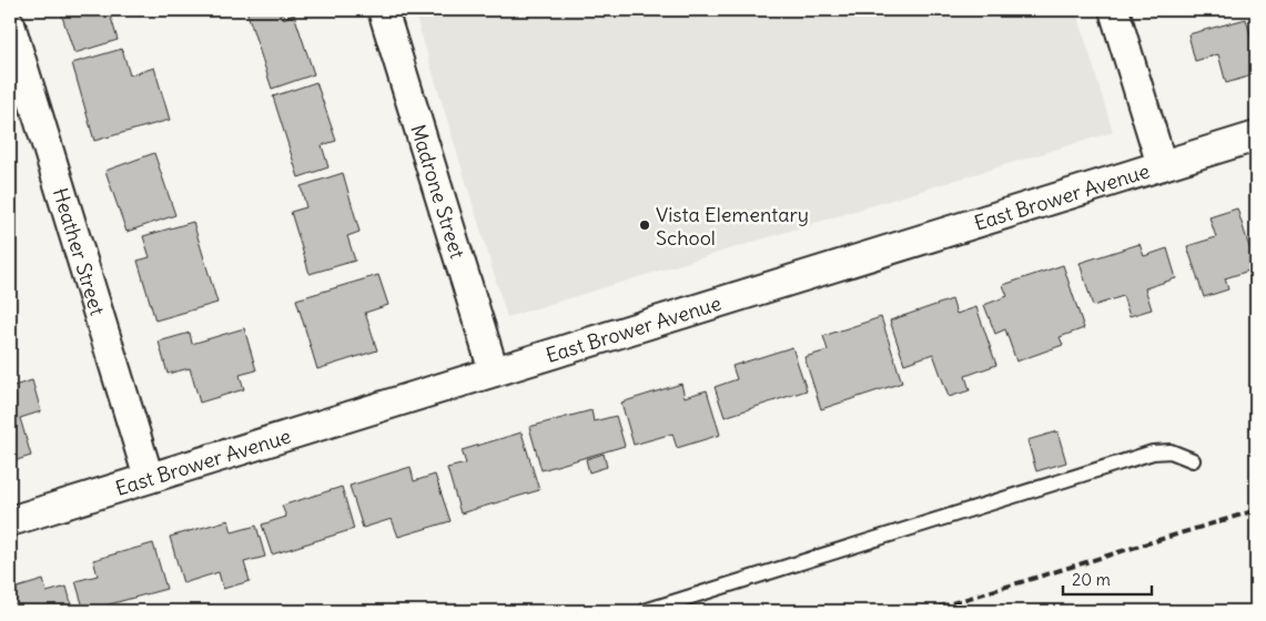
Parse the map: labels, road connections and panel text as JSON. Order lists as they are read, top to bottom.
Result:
{
  "streets": {
    "street": ["Madrone Street", "East Brower Avenue", "Heather Street"]
  },
  "crossings": [
    ["Madrone Street", "East Brower Avenue"],
    ["East Brower Avenue", "Heather Street"]
  ],
  "places": ["Vista Elementary School"],
  "scale_bar": "20 m"
}
